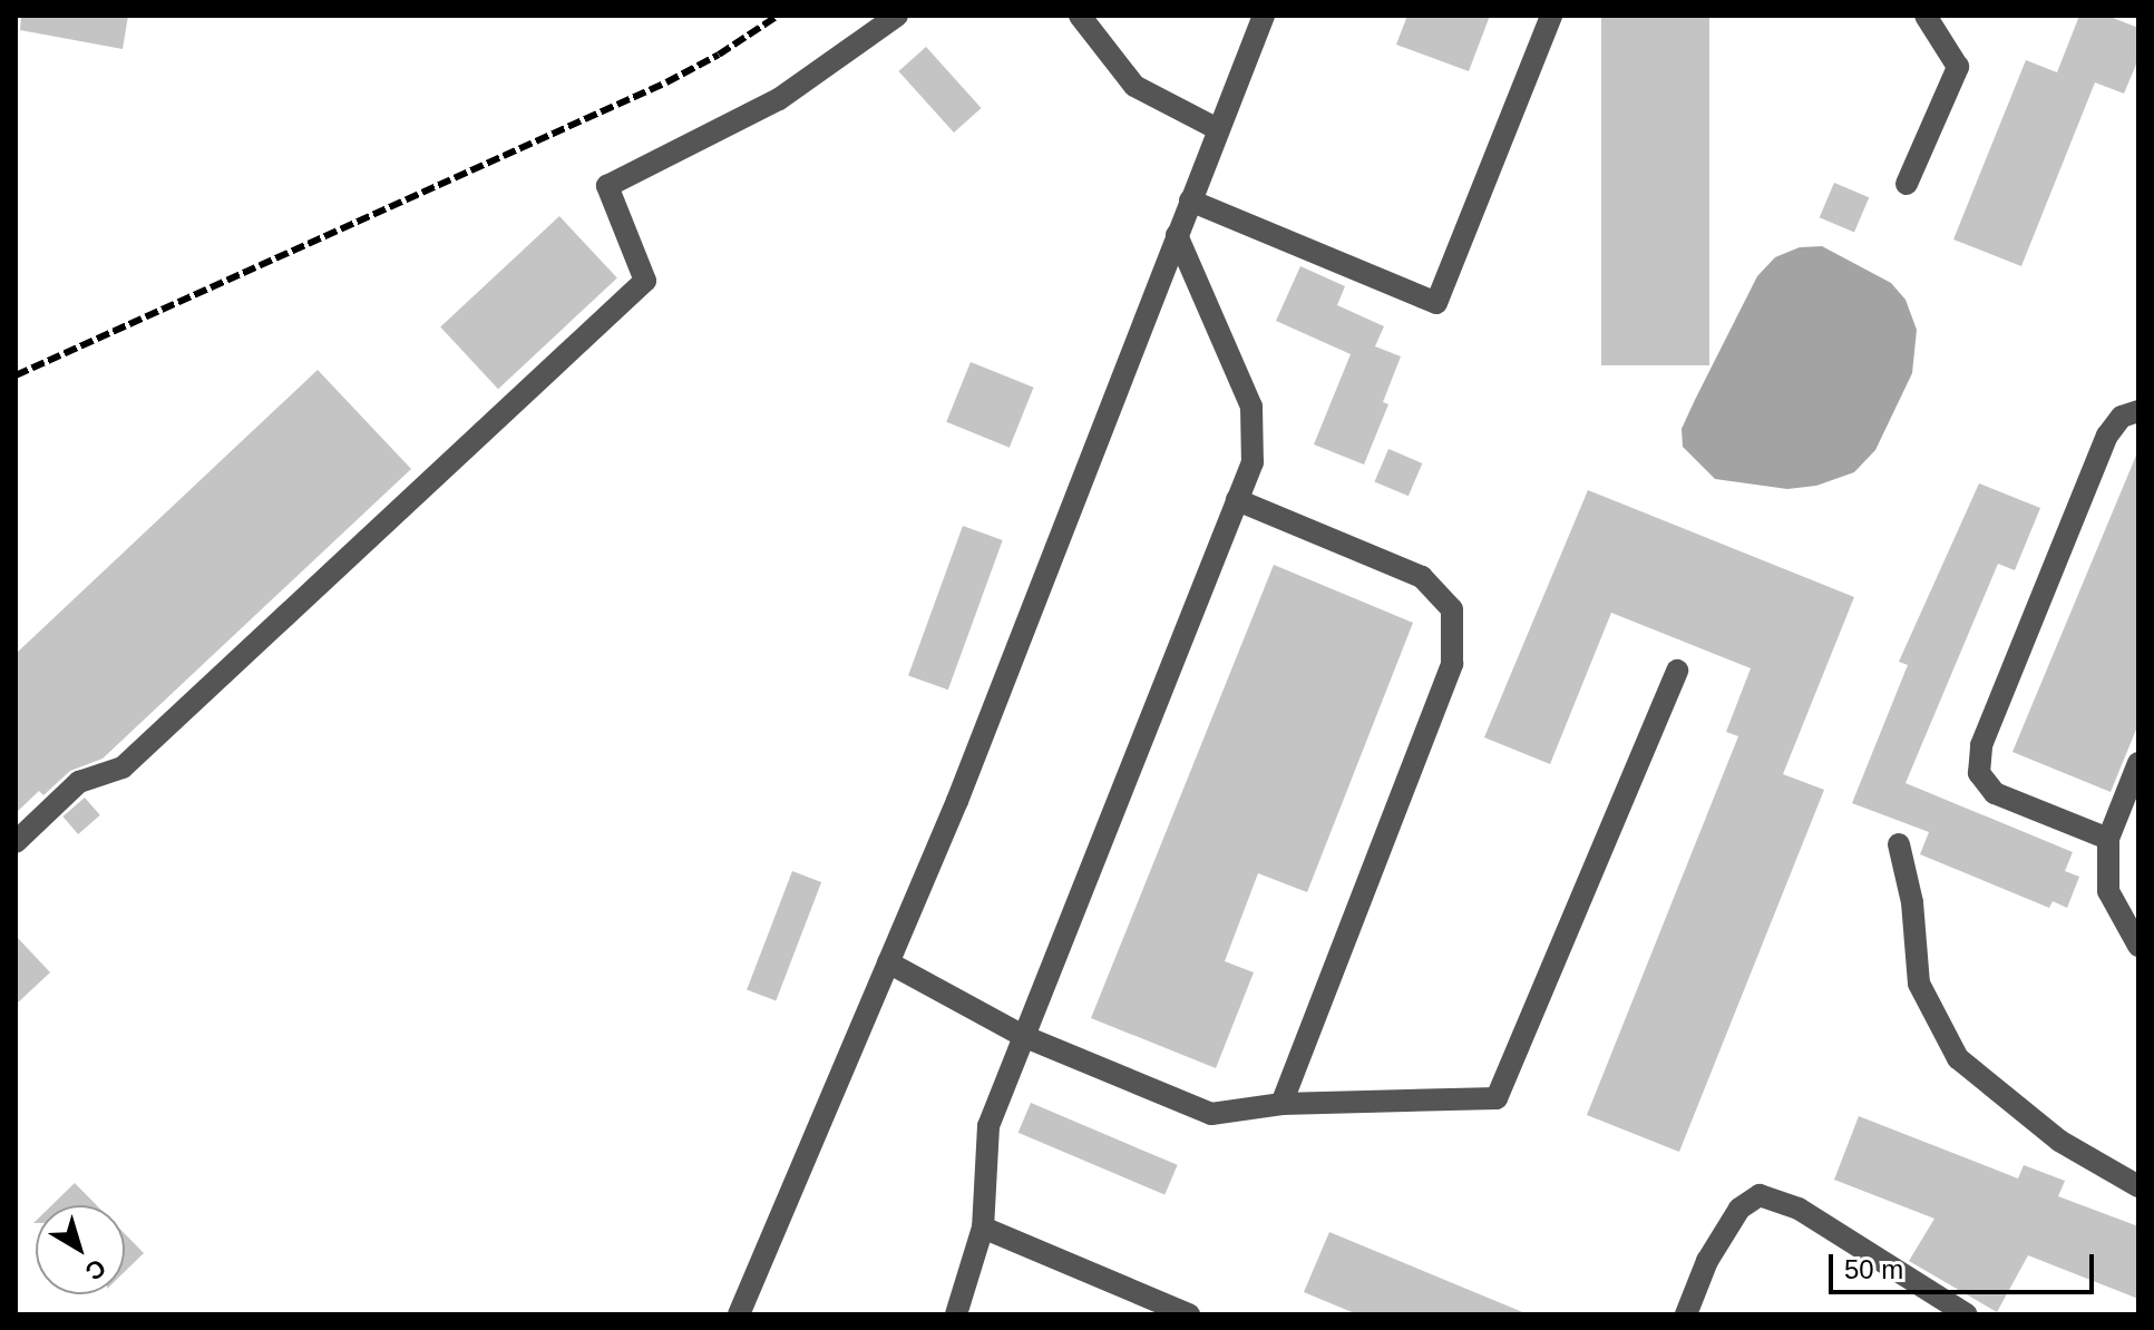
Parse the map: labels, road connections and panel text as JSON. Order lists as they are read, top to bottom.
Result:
{
  "scale_bar": "50 m",
  "north": "bottom right"
}
